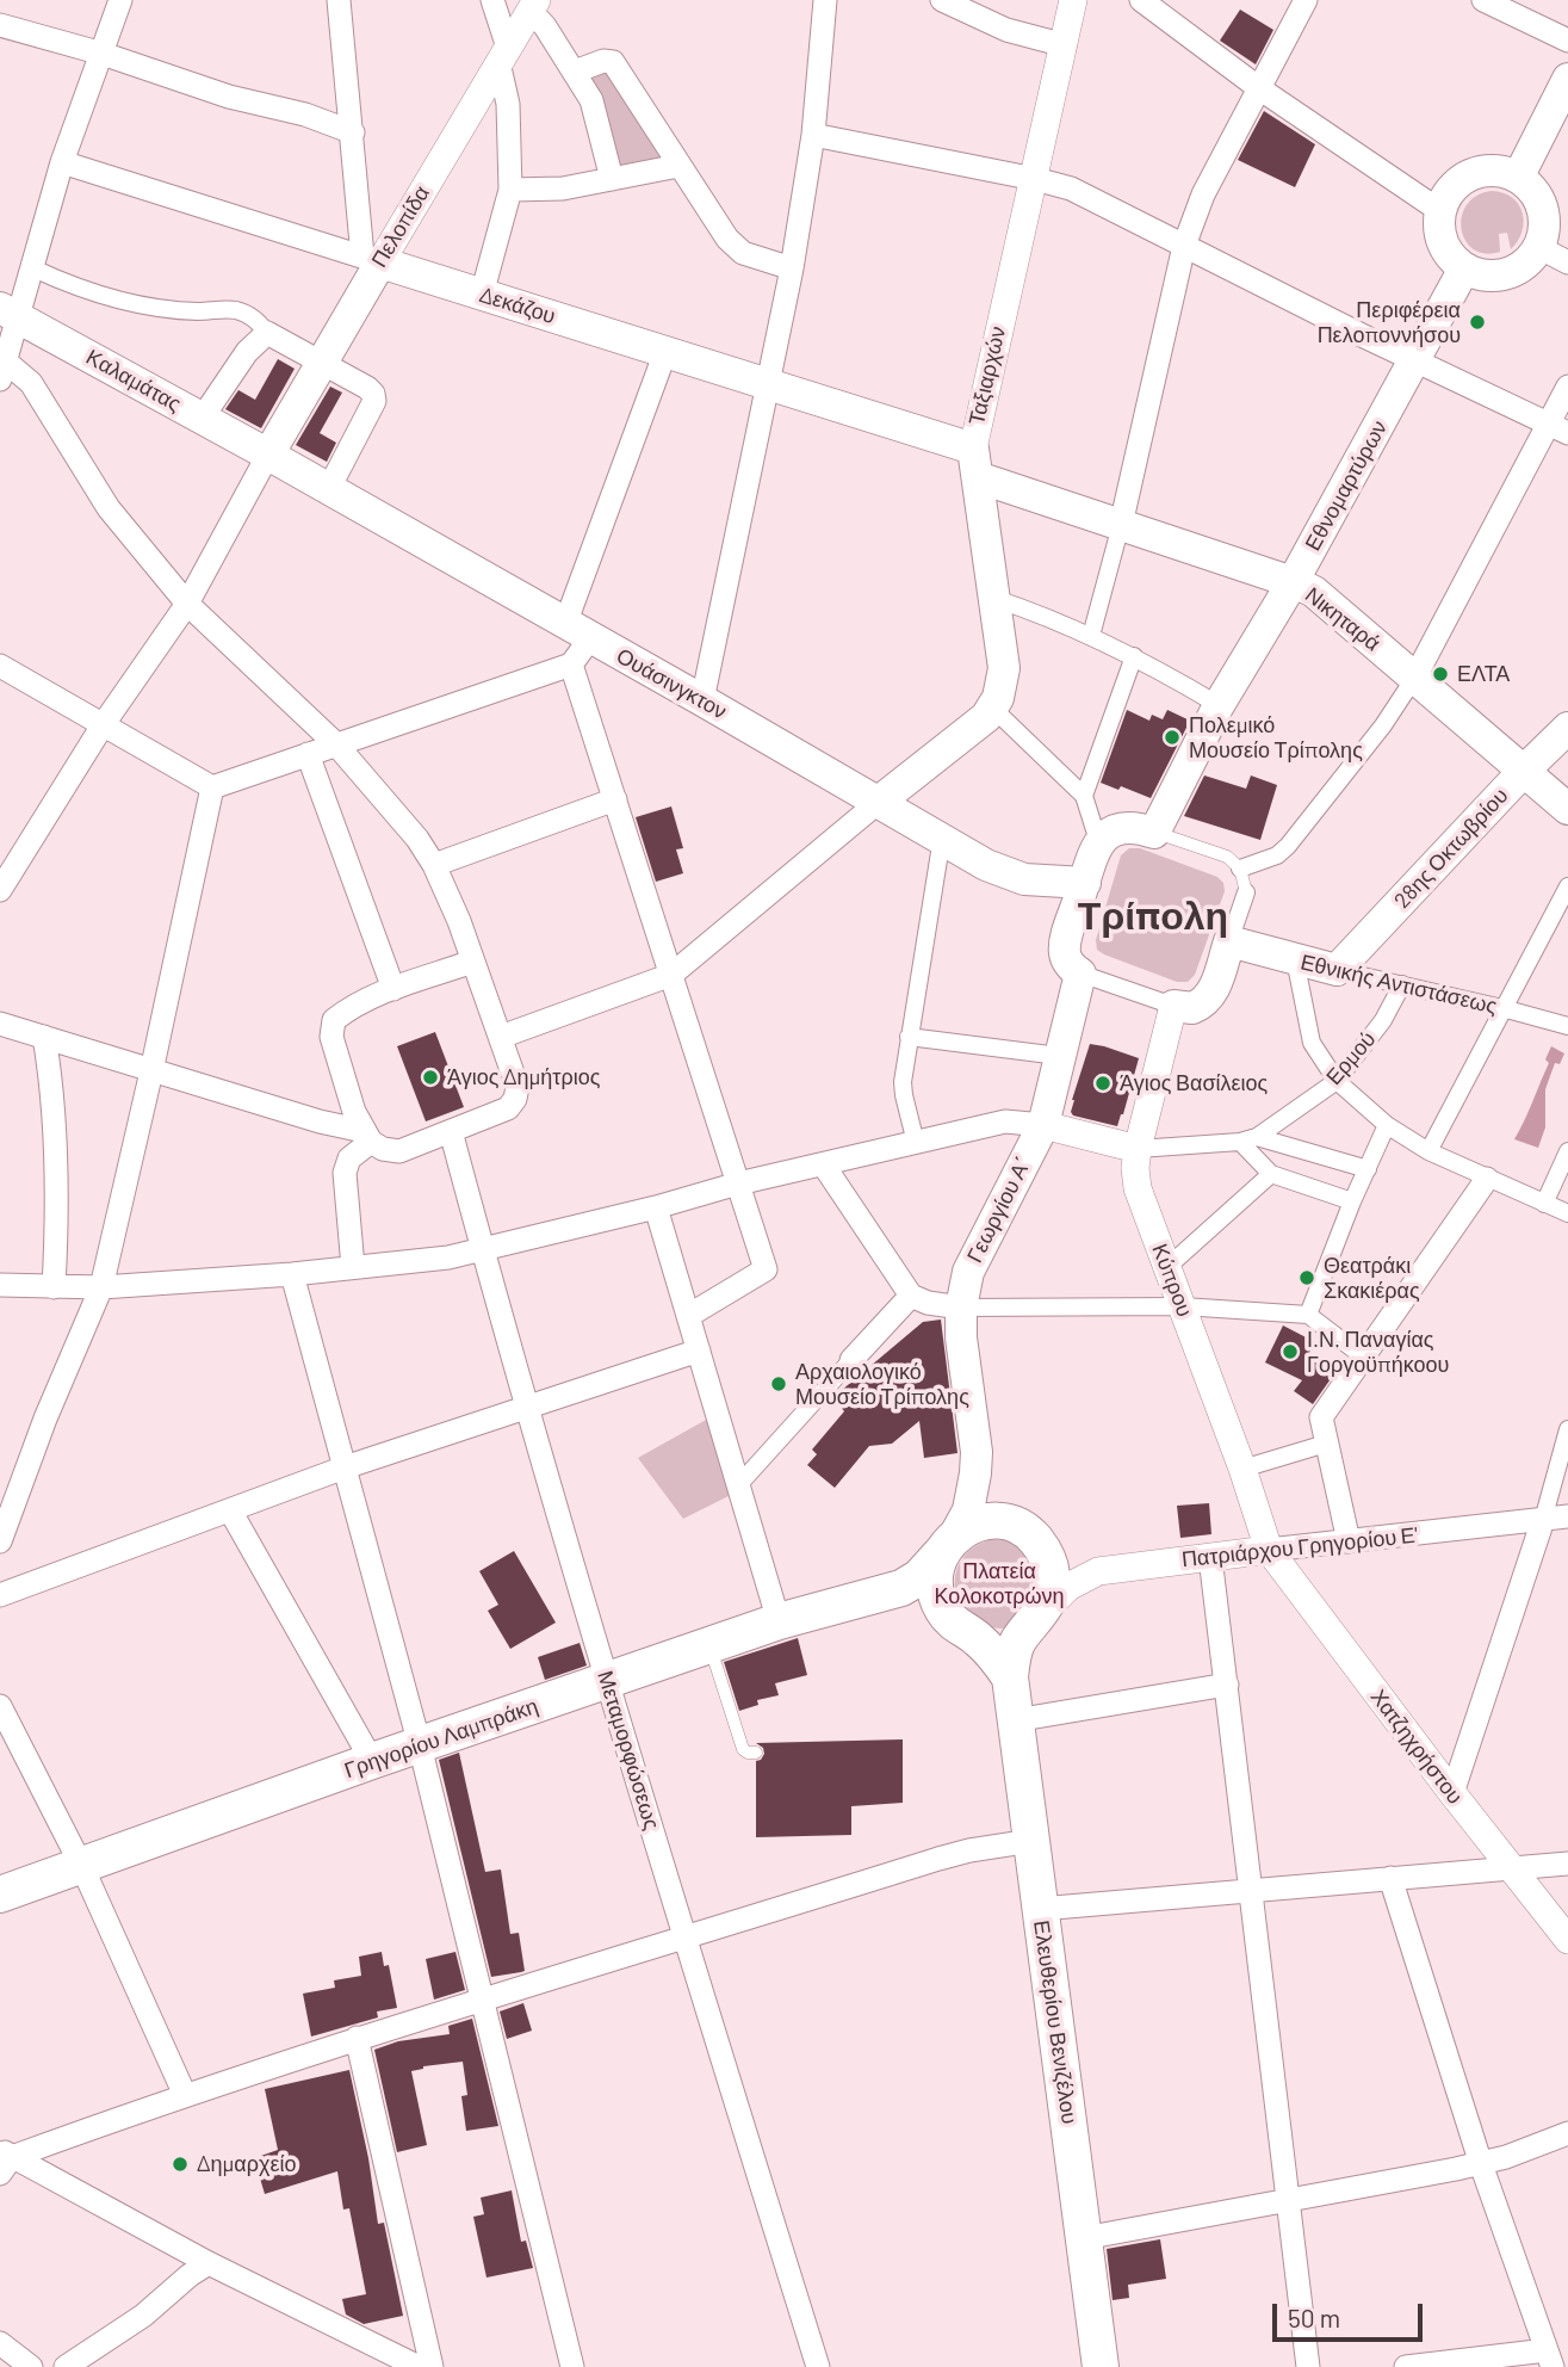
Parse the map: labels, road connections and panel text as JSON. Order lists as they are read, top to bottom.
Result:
{
  "streets": {
    "main road": [
      "Πελοπίδα",
      "Δεκάζου",
      "Ταξιαρχών",
      "Καλαμάτας",
      "Εθνομαρτύρων",
      "Νικηταρά",
      "Ουάσινγκτον",
      "28ης Οκτωβρίου",
      "Εθνικής Αντιστάσεως",
      "Γεωργίου Α΄",
      "Γρηγορίου Λαμπράκη",
      "Ελευθερίου Βενιζέλου"
    ],
    "street": [
      "Ερμού",
      "Κύπρου",
      "Πατριάρχου Γρηγορίου Ε'",
      "Χατζηχρήστου",
      "Μεταμορφώσεως"
    ]
  },
  "crossings": [
    ["Πελοπίδα", "Δεκάζου"],
    ["Πελοπίδα", "Καλαμάτας"],
    ["Πελοπίδα", "Ουάσινγκτον"],
    ["Δεκάζου", "Ταξιαρχών"],
    ["Δεκάζου", "Νικηταρά"],
    ["Ταξιαρχών", "Νικηταρά"],
    ["Καλαμάτας", "Ουάσινγκτον"],
    ["Εθνομαρτύρων", "Νικηταρά"],
    ["Εθνομαρτύρων", "Ουάσινγκτον"],
    ["Εθνομαρτύρων", "Εθνικής Αντιστάσεως"],
    ["Εθνομαρτύρων", "Γεωργίου Α΄"],
    ["Εθνομαρτύρων", "Κύπρου"],
    ["Νικηταρά", "28ης Οκτωβρίου"],
    ["Ουάσινγκτον", "Εθνικής Αντιστάσεως"],
    ["Ουάσινγκτον", "Γεωργίου Α΄"],
    ["Ουάσινγκτον", "Κύπρου"],
    ["28ης Οκτωβρίου", "Εθνικής Αντιστάσεως"],
    ["Εθνικής Αντιστάσεως", "Ερμού"],
    ["Εθνικής Αντιστάσεως", "Γεωργίου Α΄"],
    ["Εθνικής Αντιστάσεως", "Κύπρου"],
    ["Γεωργίου Α΄", "Κύπρου"],
    ["Γεωργίου Α΄", "Πατριάρχου Γρηγορίου Ε'"],
    ["Γεωργίου Α΄", "Γρηγορίου Λαμπράκη"],
    ["Κύπρου", "Πατριάρχου Γρηγορίου Ε'"],
    ["Κύπρου", "Χατζηχρήστου"],
    ["Πατριάρχου Γρηγορίου Ε'", "Γρηγορίου Λαμπράκη"],
    ["Πατριάρχου Γρηγορίου Ε'", "Χατζηχρήστου"],
    ["Γρηγορίου Λαμπράκη", "Μεταμορφώσεως"]
  ],
  "districts": ["Τρίπολη"],
  "parks": ["Πλατεία Κολοκοτρώνη"],
  "places": [
    "Περιφέρεια Πελοποννήσου",
    "ΕΛΤΑ",
    "Πολεμικό Μουσείο Τρίπολης",
    "Άγιος Δημήτριος",
    "Άγιος Βασίλειος",
    "Θεατράκι Σκακιέρας",
    "Ι.Ν. Παναγίας Γοργοϋπήκοου",
    "Αρχαιολογικό Μουσείο Τρίπολης",
    "Δημαρχείο"
  ],
  "scale_bar": "50 m"
}
